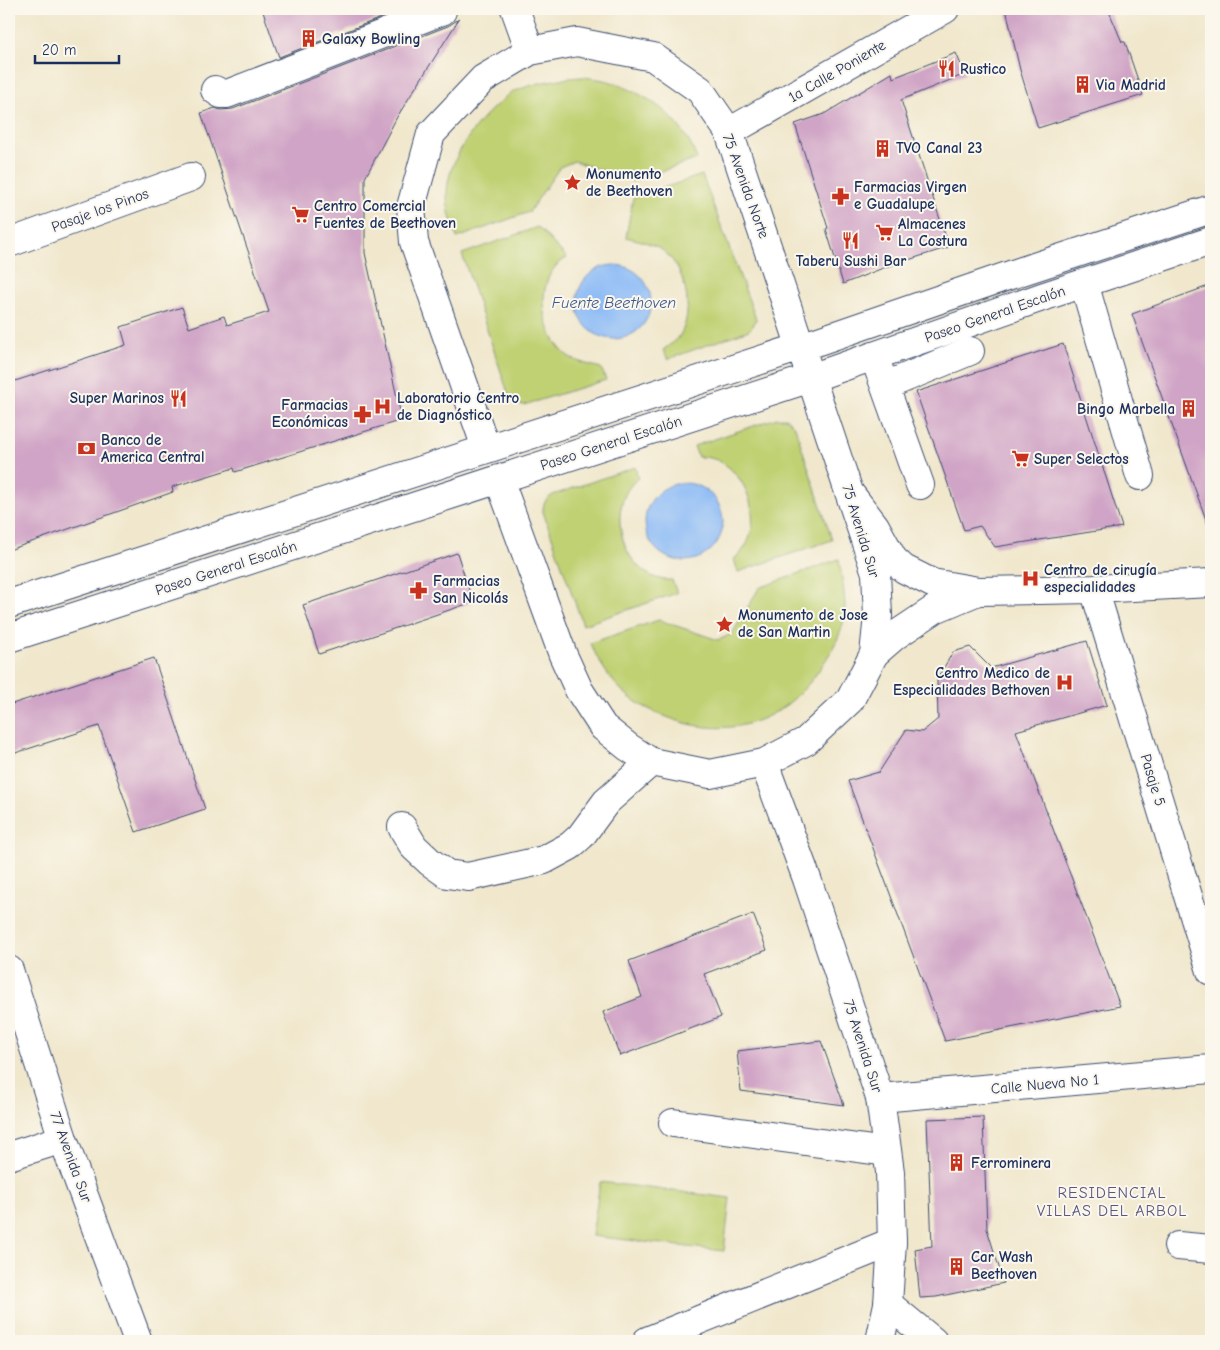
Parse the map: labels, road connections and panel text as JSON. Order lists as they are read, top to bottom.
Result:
{
  "streets": {
    "main road": [
      "1a Calle Poniente",
      "75 Avenida Norte",
      "Pasaje los Pinos",
      "Paseo General Escalón",
      "75 Avenida Sur",
      "Pasaje 5",
      "Calle Nueva No 1",
      "77 Avenida Sur"
    ]
  },
  "crossings": [
    ["1a Calle Poniente", "75 Avenida Norte"],
    ["75 Avenida Norte", "75 Avenida Sur"],
    ["Paseo General Escalón", "75 Avenida Sur"],
    ["75 Avenida Sur", "Calle Nueva No 1"]
  ],
  "districts": ["RESIDENCIAL VILLAS DEL ARBOL"],
  "water": ["Fuente Beethoven"],
  "places": {
    "building": [
      "Galaxy Bowling",
      "Via Madrid",
      "TVO Canal 23",
      "Bingo Marbella",
      "Ferrominera",
      "Car Wash Beethoven"
    ],
    "restaurant": ["Rustico", "Taberu Sushi Bar", "Super Marinos"],
    "place": ["Monumento de Beethoven", "Monumento de Jose de San Martin"],
    "pharmacy": ["Farmacias Virgen e Guadalupe", "Farmacias Económicas", "Farmacias San Nicolás"],
    "supermarket": ["Centro Comercial Fuentes de Beethoven", "Almacenes La Costura", "Super Selectos"],
    "hospital": ["Laboratorio Centro de Diagnóstico", "Centro de cirugía especialidades", "Centro Medico de Especialidades Bethoven"],
    "bank": ["Banco de America Central"]
  },
  "scale_bar": "20 m"
}
